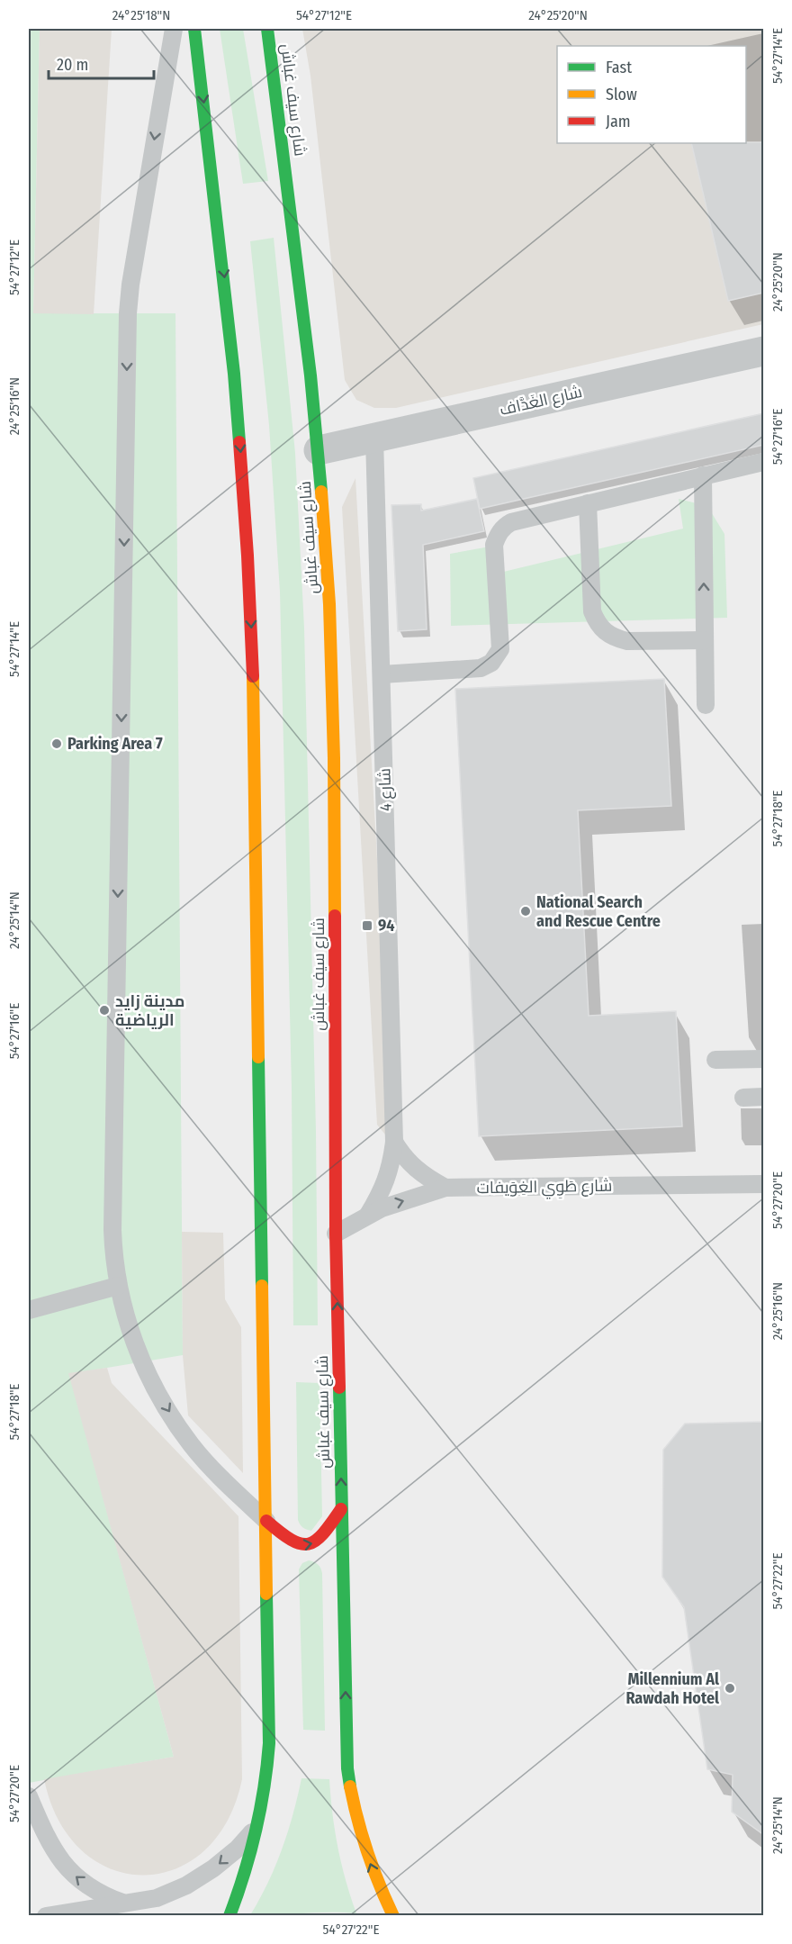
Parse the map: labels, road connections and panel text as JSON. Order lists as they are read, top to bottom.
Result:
{
  "streets": {
    "street": ["شارع سيف غباش", "شارع الغَدَّاف"],
    "lane": ["شارع 4", "شارع طَوِي الغِوَيفات"]
  },
  "crossings": [
    ["شارع سيف غباش", "شارع الغَدَّاف"],
    ["شارع سيف غباش", "شارع طَوِي الغِوَيفات"],
    ["شارع الغَدَّاف", "شارع 4"],
    ["شارع 4", "شارع طَوِي الغِوَيفات"]
  ],
  "places": {
    "other": [
      "Parking Area 7",
      "National Search and Rescue Centre",
      "مدينة زايد الرياضية",
      "Millennium Al Rawdah Hotel"
    ],
    "transit": ["94"]
  },
  "legend": ["Fast", "Slow", "Jam"],
  "scale_bar": "20 m",
  "coordinates": [
    "24°25'18\"N",
    "54°27'12\"E",
    "24°25'20\"N",
    "54°27'14\"E",
    "24°25'16\"N",
    "54°27'16\"E",
    "54°27'18\"E",
    "24°25'14\"N",
    "54°27'20\"E",
    "54°27'22\"E"
  ]
}
